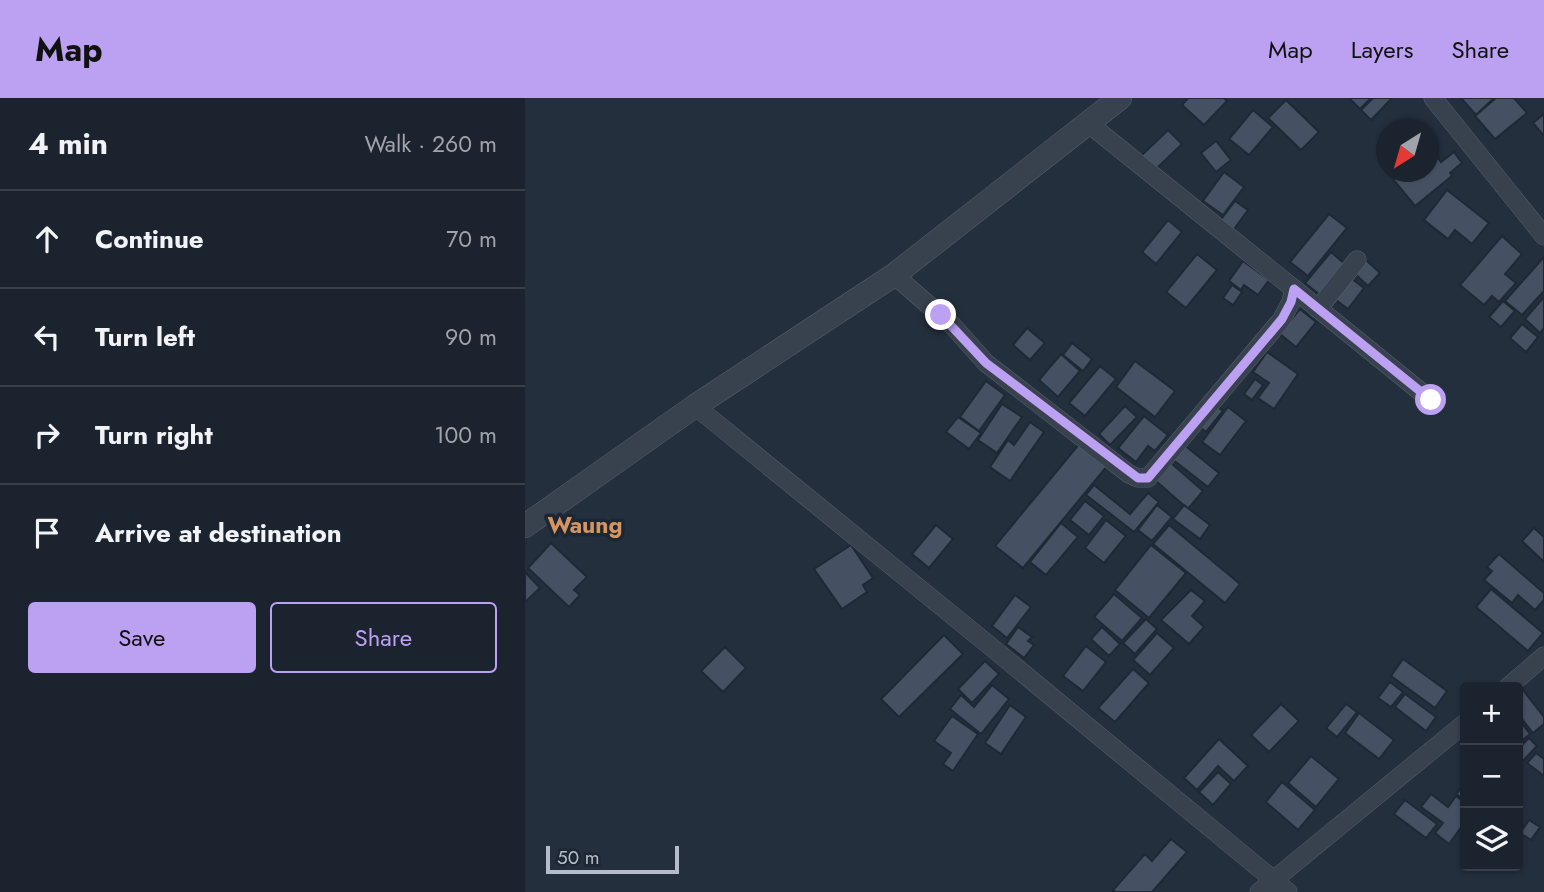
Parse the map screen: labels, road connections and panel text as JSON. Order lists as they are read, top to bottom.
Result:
{
  "districts": ["Waung"],
  "scale_bar": "50 m",
  "north": "bottom left",
  "page": {
    "header": "Map",
    "nav": ["Map", "Layers", "Share"],
    "heading": ["4 min", "Walk · 260 m"],
    "list": [
      ["Continue", "70 m"],
      ["Turn left", "90 m"],
      ["Turn right", "100 m"],
      "Arrive at destination"
    ],
    "buttons": ["Save", "Share"],
    "map_buttons": ["+", "−"],
    "scale": "50 m"
  }
}
